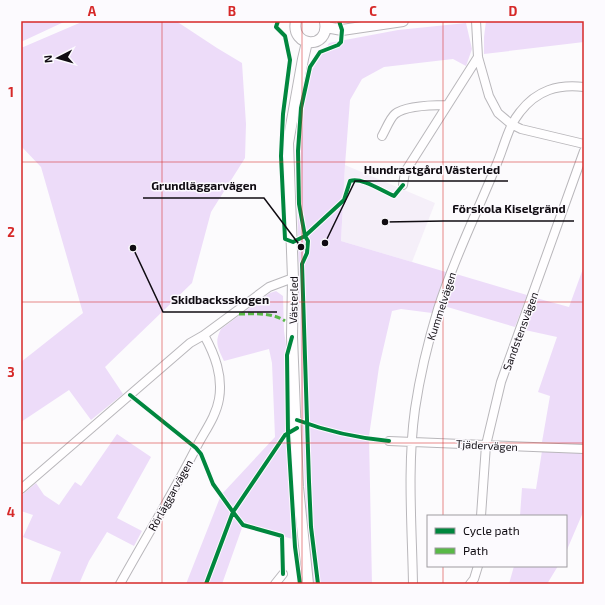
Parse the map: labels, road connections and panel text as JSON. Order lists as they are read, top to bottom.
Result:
{
  "streets": {
    "street": [
      "Västerled",
      "Kummelvägen",
      "Sandstensvägen",
      "Tjädervägen",
      "Rörläggarvägen"
    ]
  },
  "crossings": [
    ["Kummelvägen", "Tjädervägen"],
    ["Sandstensvägen", "Tjädervägen"]
  ],
  "places": [
    "Förskola Kiselgränd",
    "Hundrastgård Västerled",
    "Grundläggarvägen",
    "Skidbacksskogen"
  ],
  "legend": ["Cycle path", "Path"],
  "north": "left",
  "grid": {
    "columns": [
      "A",
      "B",
      "C",
      "D"
    ],
    "rows": [
      "1",
      "2",
      "3",
      "4"
    ]
  }
}
